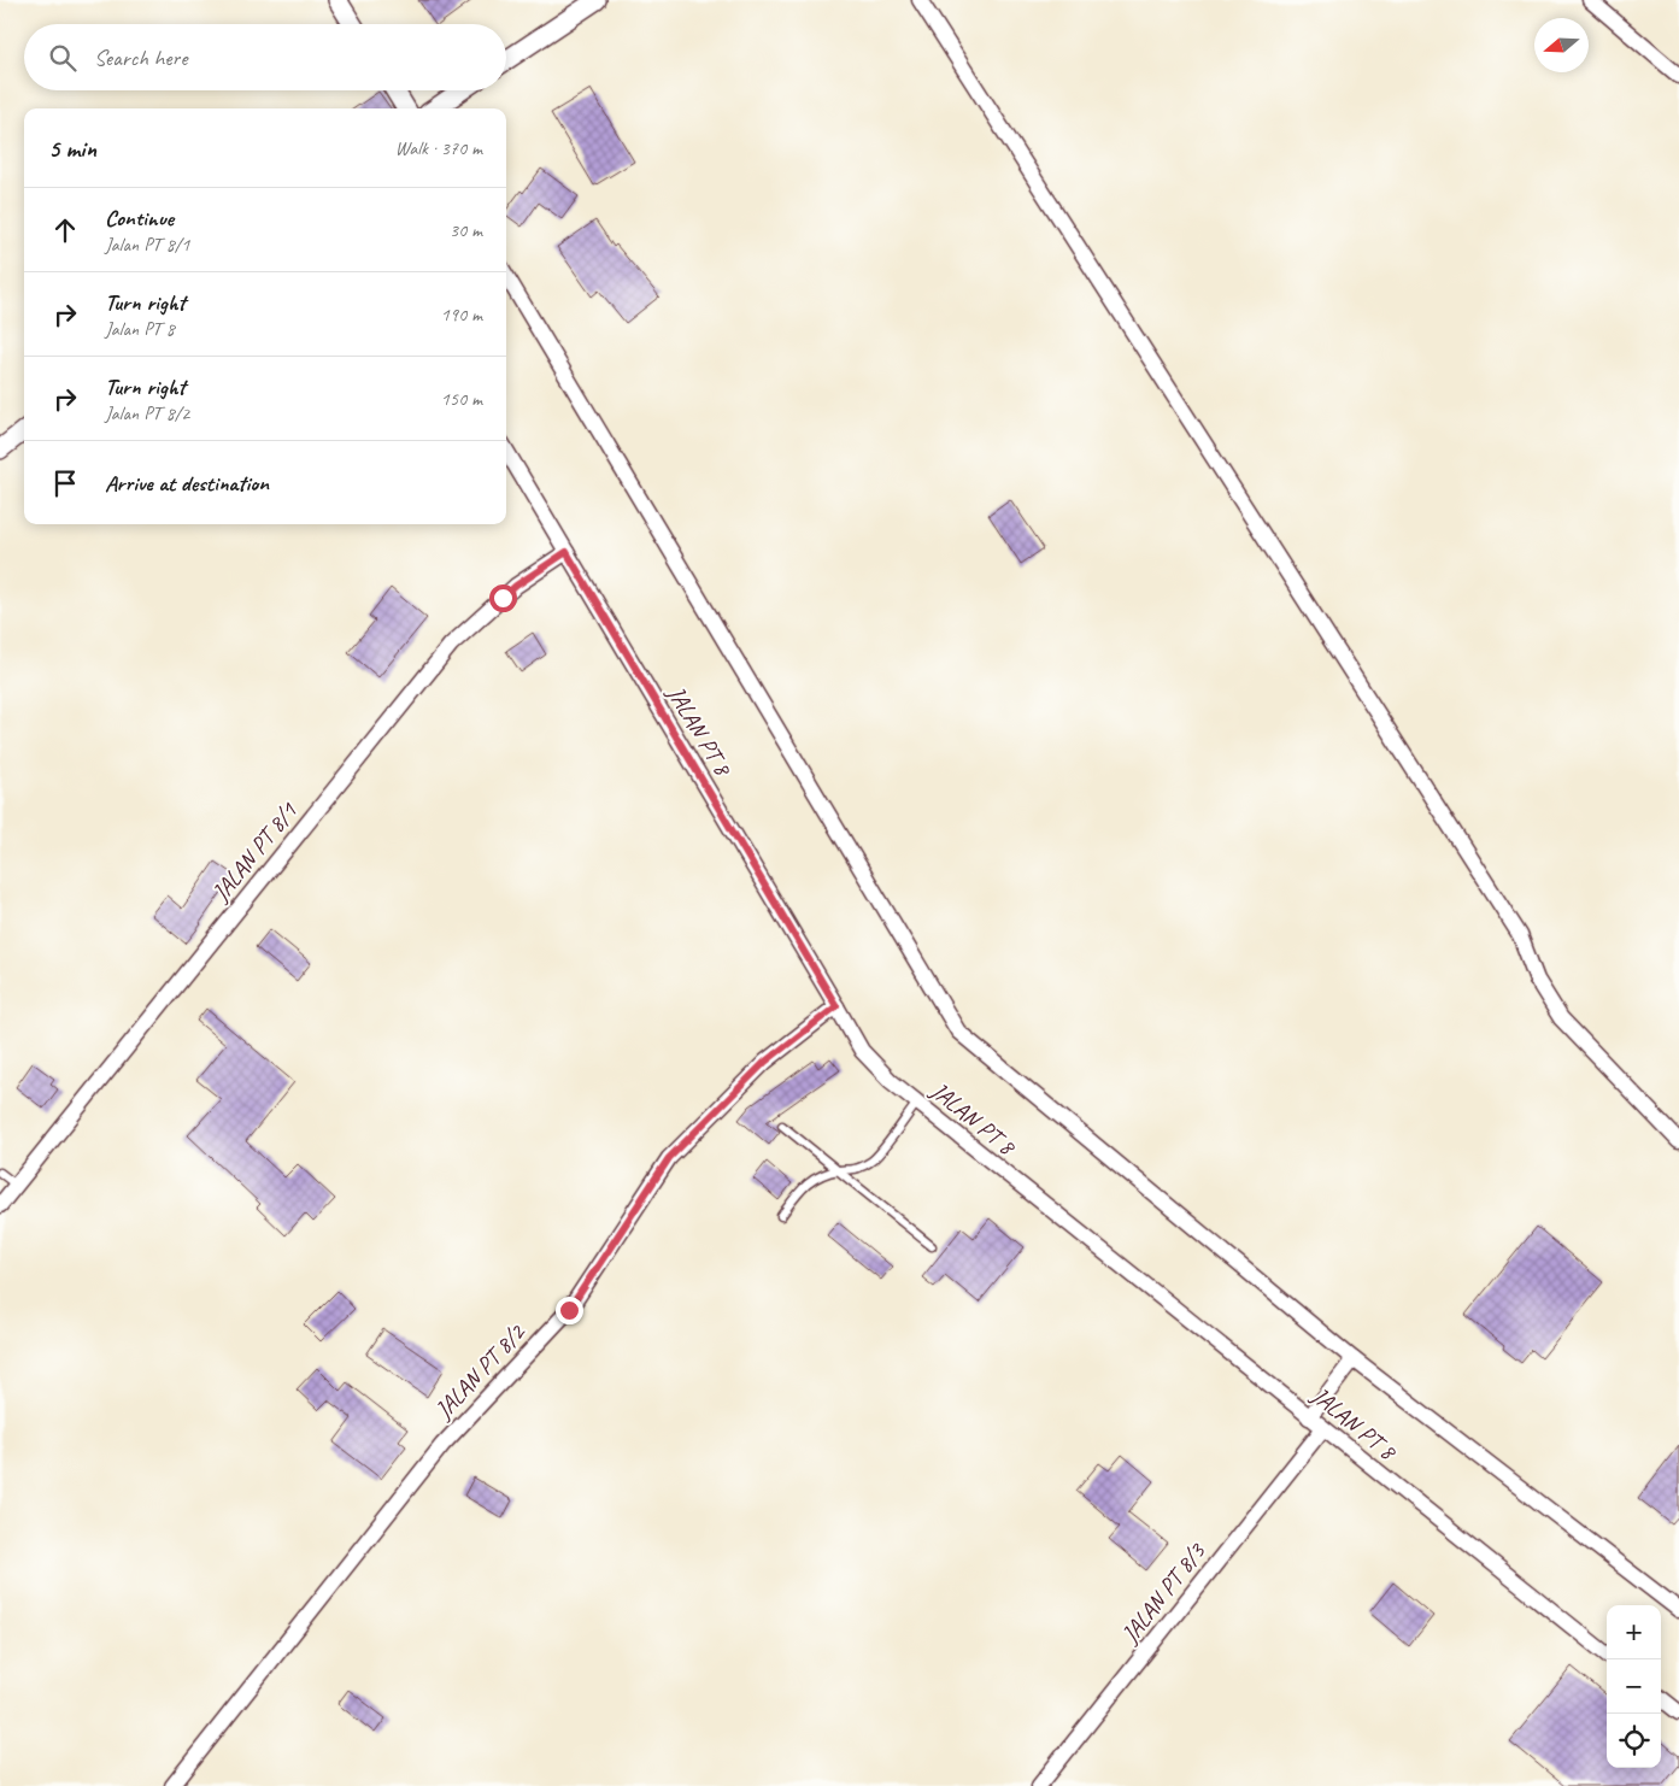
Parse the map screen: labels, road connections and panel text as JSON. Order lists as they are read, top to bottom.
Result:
{
  "streets": {
    "street": [
      "JALAN PT 8",
      "JALAN PT 8/1",
      "JALAN PT 8/2",
      "JALAN PT 8/3"
    ]
  },
  "crossings": [
    ["JALAN PT 8", "JALAN PT 8/1"],
    ["JALAN PT 8", "JALAN PT 8/2"],
    ["JALAN PT 8", "JALAN PT 8/3"]
  ],
  "north": "left",
  "page": {
    "search": "Search here",
    "heading": ["5 min", "Walk · 370 m"],
    "list": [
      ["Continue", "Jalan PT 8/1", "30 m"],
      ["Turn right", "Jalan PT 8", "190 m"],
      ["Turn right", "Jalan PT 8/2", "150 m"],
      "Arrive at destination"
    ],
    "map_buttons": ["+", "−"]
  }
}
